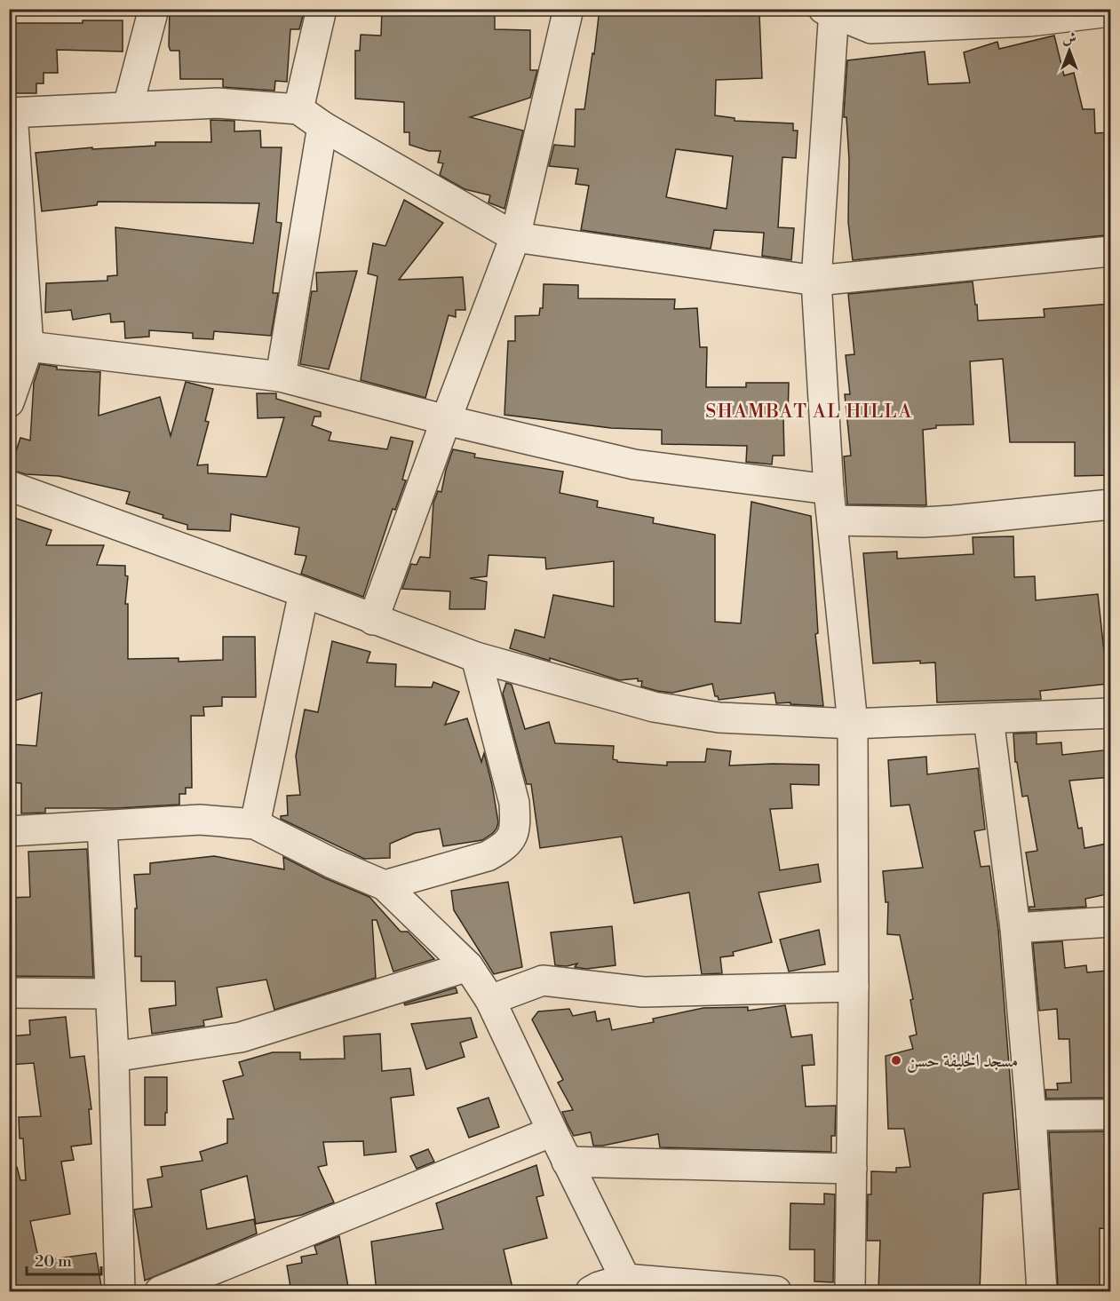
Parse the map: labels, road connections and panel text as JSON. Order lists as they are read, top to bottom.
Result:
{
  "districts": ["SHAMBAT AL HILLA"],
  "places": ["مسجد الخليفة حسن"],
  "scale_bar": "20 m",
  "north": "top"
}
